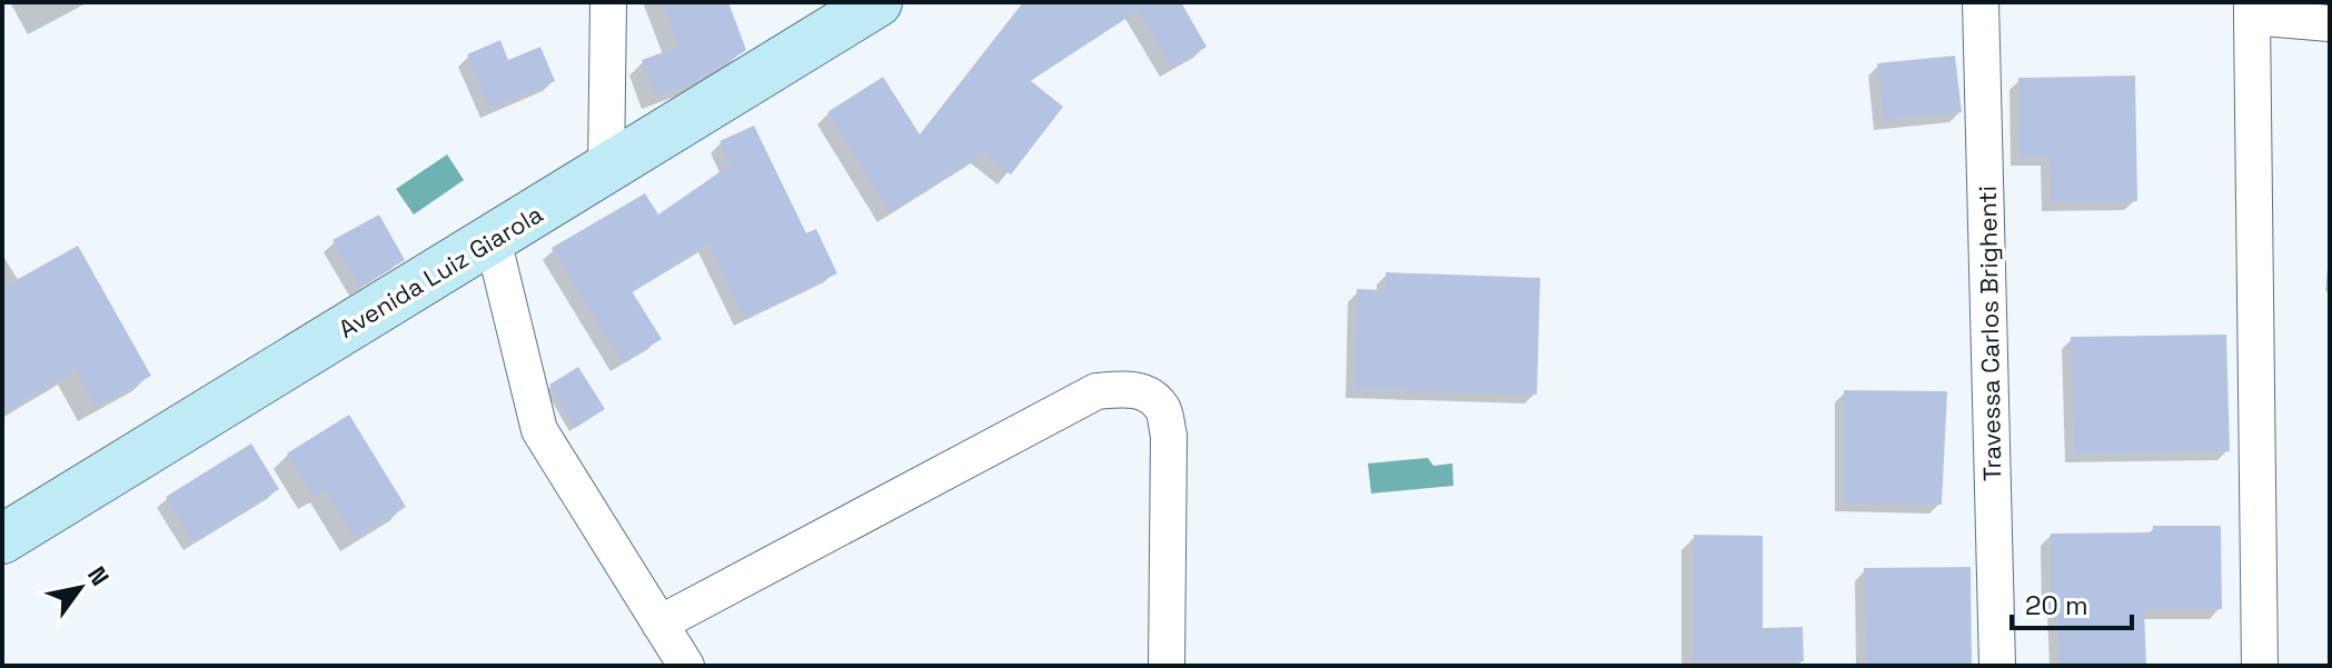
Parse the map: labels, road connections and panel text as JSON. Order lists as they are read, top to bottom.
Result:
{
  "streets": {
    "street": ["Avenida Luiz Giarola", "Travessa Carlos Brighenti"]
  },
  "scale_bar": "20 m",
  "north": "top right"
}
